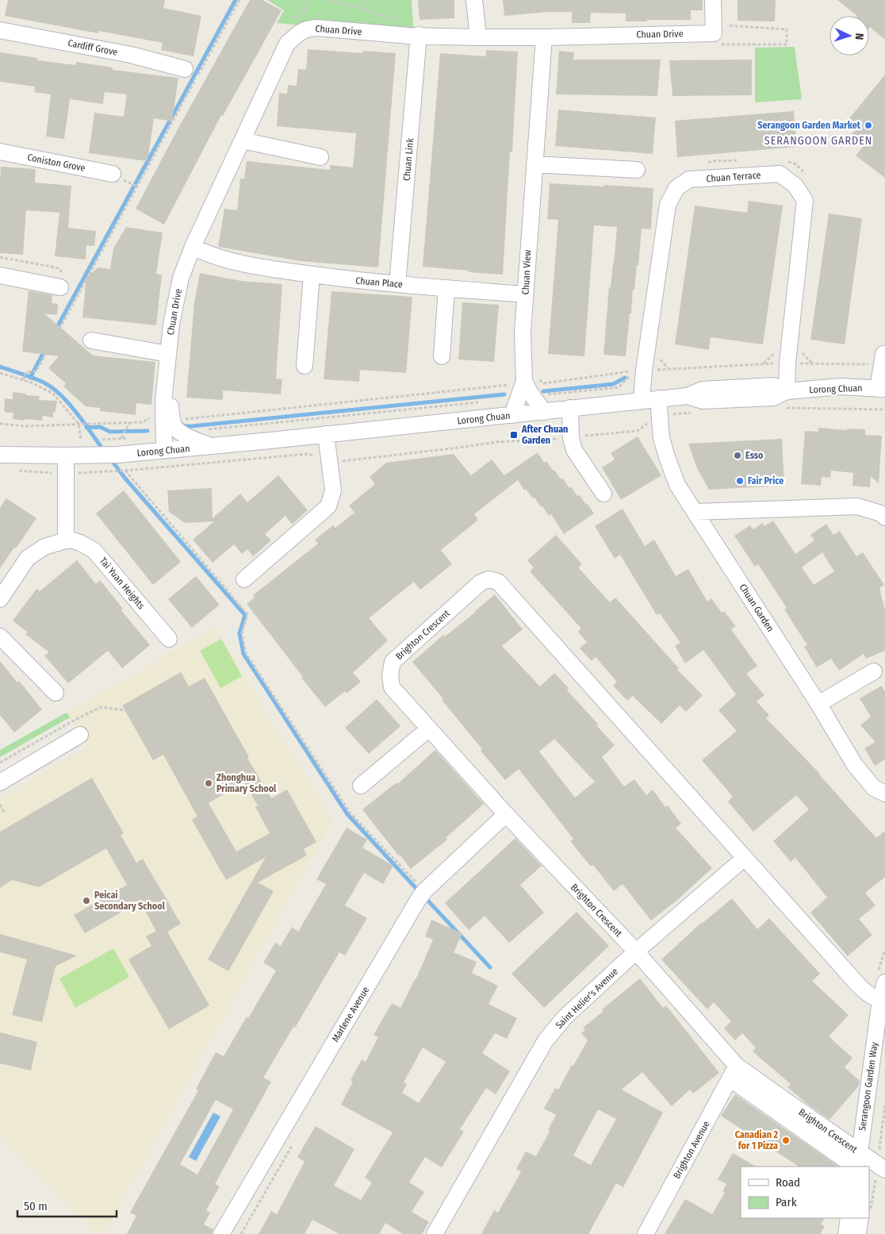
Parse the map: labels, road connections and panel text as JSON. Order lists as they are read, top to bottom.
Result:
{
  "streets": {
    "street": [
      "Chuan Drive",
      "Cardiff Grove",
      "Chuan Link",
      "Coniston Grove",
      "Chuan Terrace",
      "Chuan View",
      "Chuan Place",
      "Lorong Chuan",
      "Tai Yuan Heights",
      "Chuan Garden",
      "Brighton Crescent",
      "Saint Helier's Avenue",
      "Marlene Avenue",
      "Serangoon Garden Way",
      "Brighton Avenue"
    ]
  },
  "crossings": [
    ["Chuan Drive", "Chuan Link"],
    ["Chuan Drive", "Chuan View"],
    ["Chuan Drive", "Chuan Place"],
    ["Chuan Drive", "Lorong Chuan"],
    ["Chuan Link", "Chuan Place"],
    ["Chuan Terrace", "Lorong Chuan"],
    ["Chuan View", "Chuan Place"],
    ["Chuan View", "Lorong Chuan"],
    ["Lorong Chuan", "Chuan Garden"],
    ["Brighton Crescent", "Saint Helier's Avenue"],
    ["Brighton Crescent", "Marlene Avenue"],
    ["Brighton Crescent", "Serangoon Garden Way"],
    ["Brighton Crescent", "Brighton Avenue"]
  ],
  "districts": ["SERANGOON GARDEN"],
  "places": {
    "other": [
      "Serangoon Garden Market",
      "Esso",
      "Fair Price",
      "Zhonghua Primary School",
      "Peicai Secondary School",
      "Canadian 2 for 1 Pizza"
    ],
    "transit": ["After Chuan Garden"]
  },
  "legend": ["Road", "Park"],
  "scale_bar": "50 m",
  "north": "right"
}
